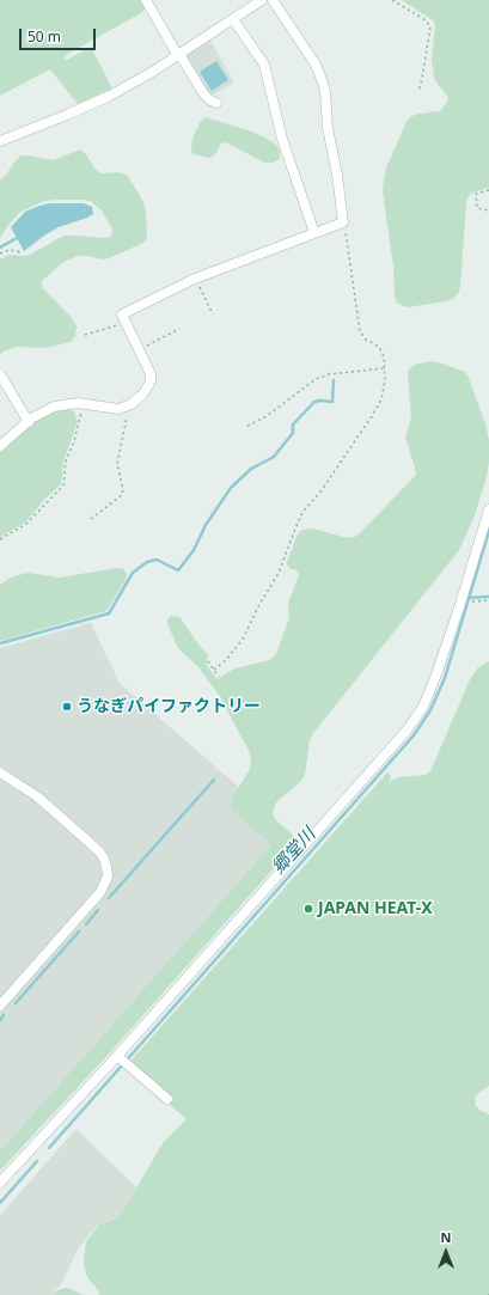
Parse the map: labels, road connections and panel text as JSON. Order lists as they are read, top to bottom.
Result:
{
  "water": ["郷堂川"],
  "places": ["うなぎパイファクトリー", "JAPAN HEAT-X"],
  "scale_bar": "50 m",
  "north": "top"
}
